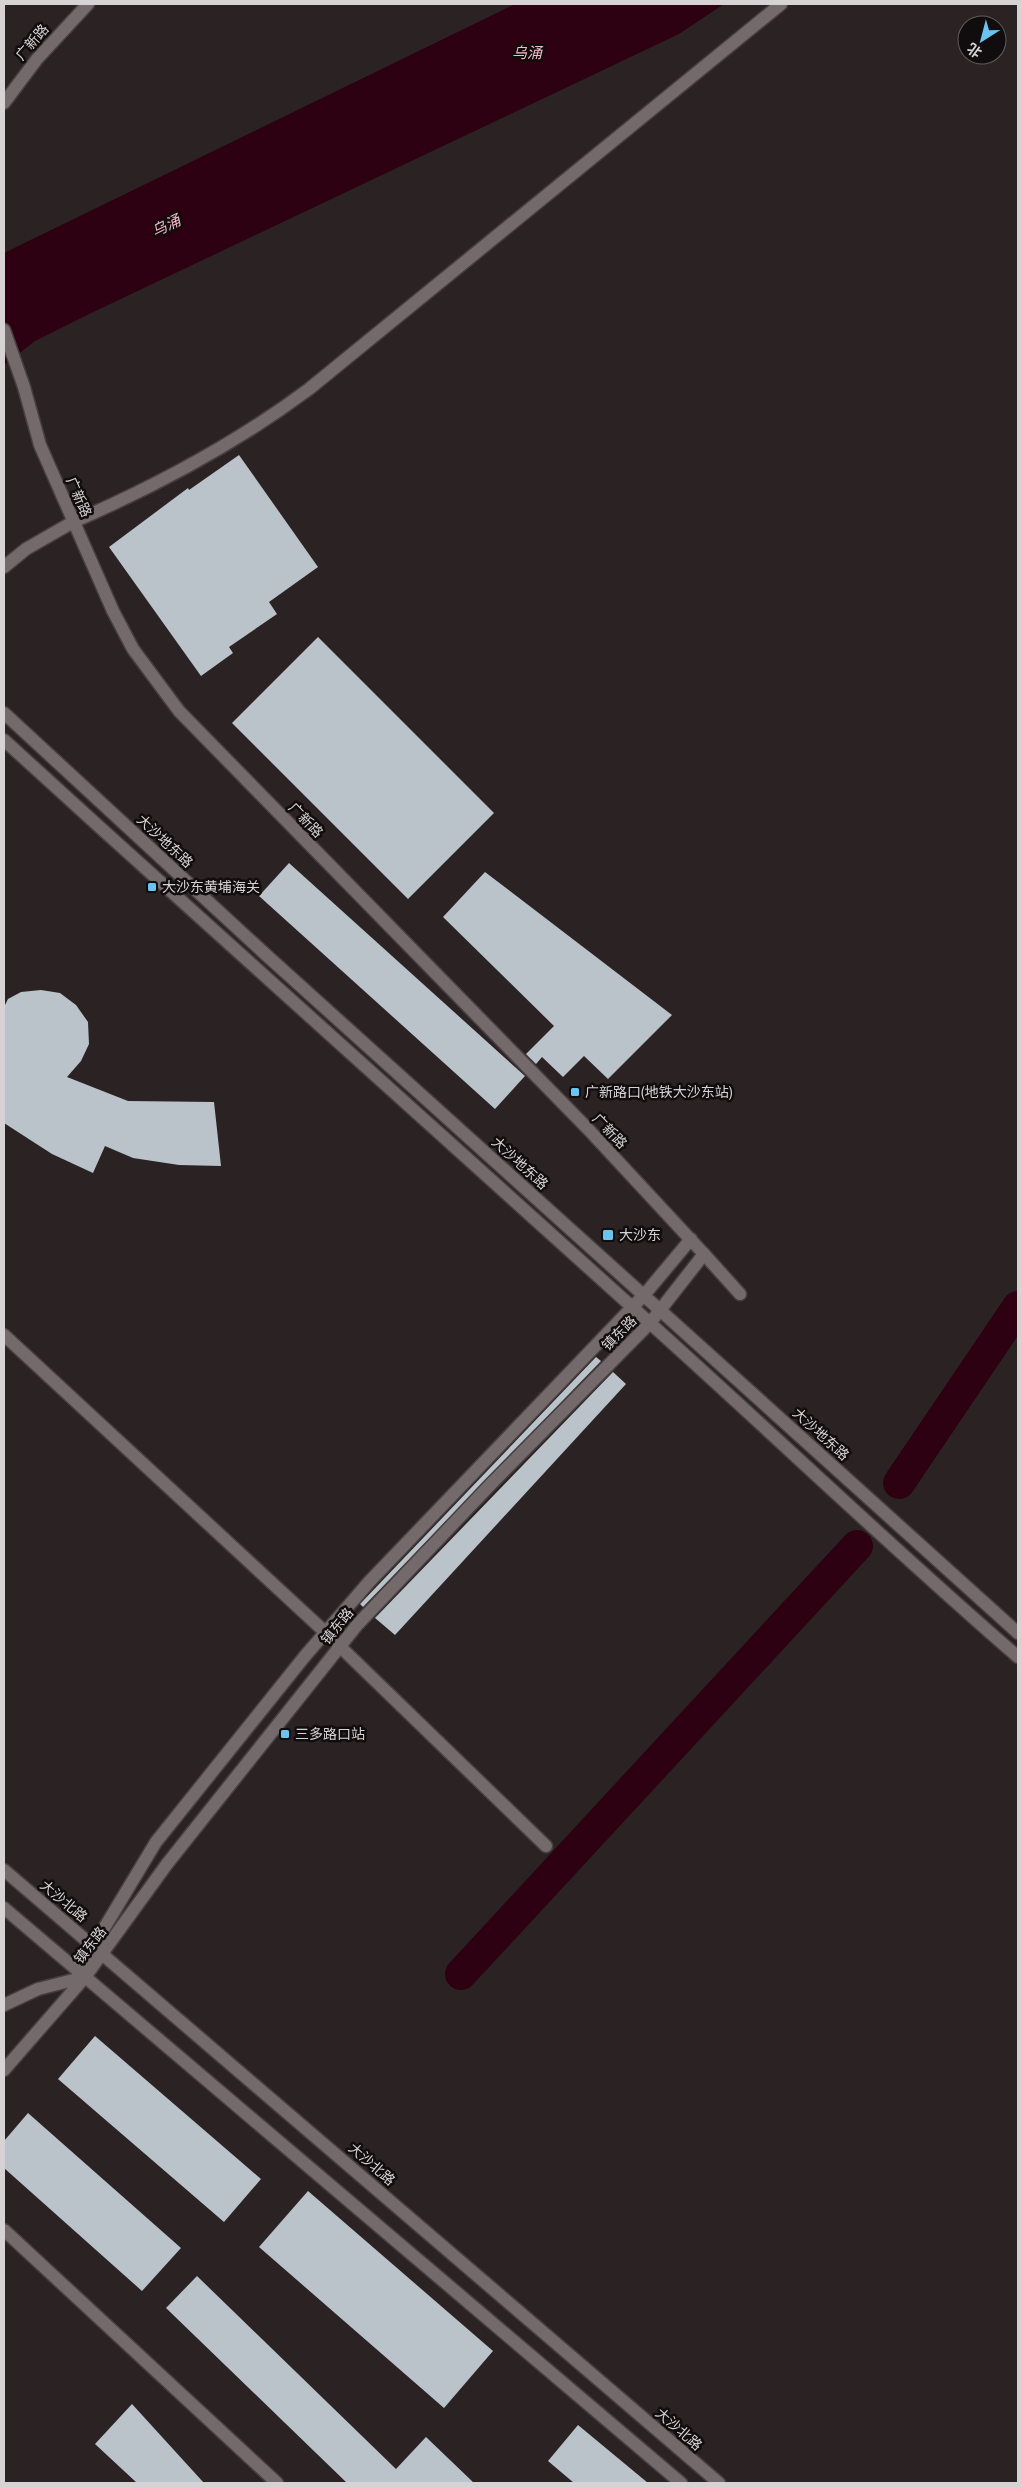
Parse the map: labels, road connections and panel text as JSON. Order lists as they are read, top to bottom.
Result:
{
  "streets": {
    "street": [
      "广新路",
      "大沙地东路",
      "镇东路",
      "大沙北路"
    ]
  },
  "crossings": [
    ["广新路", "镇东路"],
    ["大沙地东路", "镇东路"],
    ["镇东路", "大沙北路"]
  ],
  "water": ["乌涌"],
  "places": {
    "transit": [
      "大沙东黄埔海关",
      "广新路口(地铁大沙东站)",
      "大沙东",
      "三多路口站"
    ]
  },
  "north": "bottom left"
}
